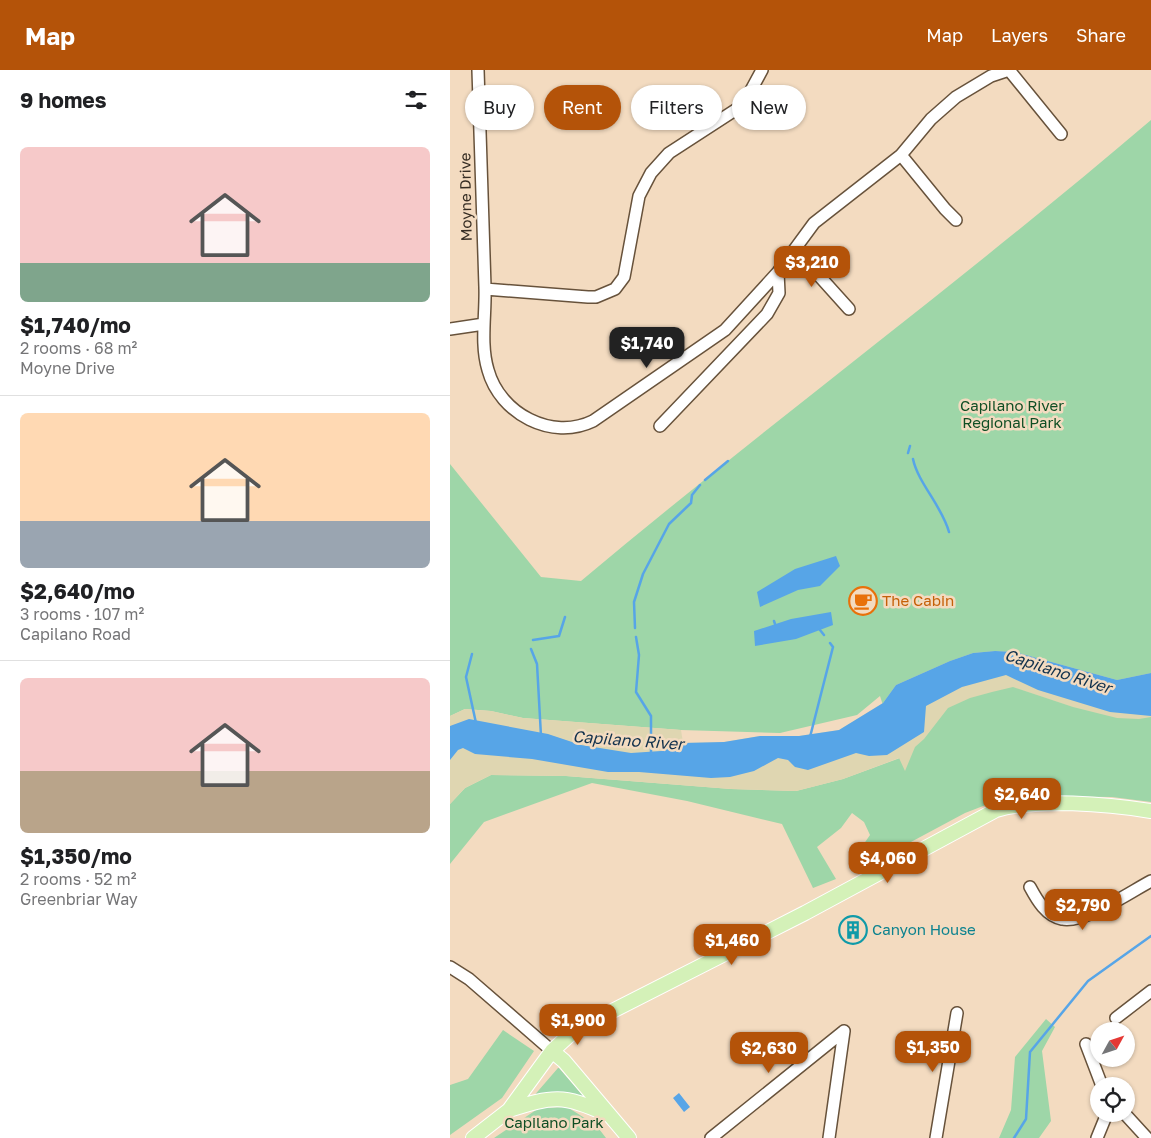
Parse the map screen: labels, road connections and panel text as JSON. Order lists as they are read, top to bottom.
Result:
{
  "streets": {
    "street": ["Moyne Drive"]
  },
  "water": ["Capilano River"],
  "parks": ["Capilano River Regional Park", "Capilano Park"],
  "places": {
    "cafe": ["The Cabin"],
    "building": ["Canyon House"]
  },
  "north": "top right",
  "page": {
    "header": "Map",
    "nav": ["Map", "Layers", "Share"],
    "heading": "9 homes",
    "chip": [
      "Buy",
      "Rent",
      "Filters",
      "New"
    ],
    "list": [
      {
        "name": "$1,740/mo",
        "note": "2 rooms · 68 m² · Moyne Drive"
      },
      {
        "name": "$2,640/mo",
        "note": "3 rooms · 107 m² · Capilano Road"
      },
      {
        "name": "$1,350/mo",
        "note": "2 rooms · 52 m² · Greenbriar Way"
      }
    ],
    "price": [
      "$3,210",
      "$1,740",
      "$2,640",
      "$4,060",
      "$2,790",
      "$1,460",
      "$1,900",
      "$1,350",
      "$2,630"
    ]
  }
}
